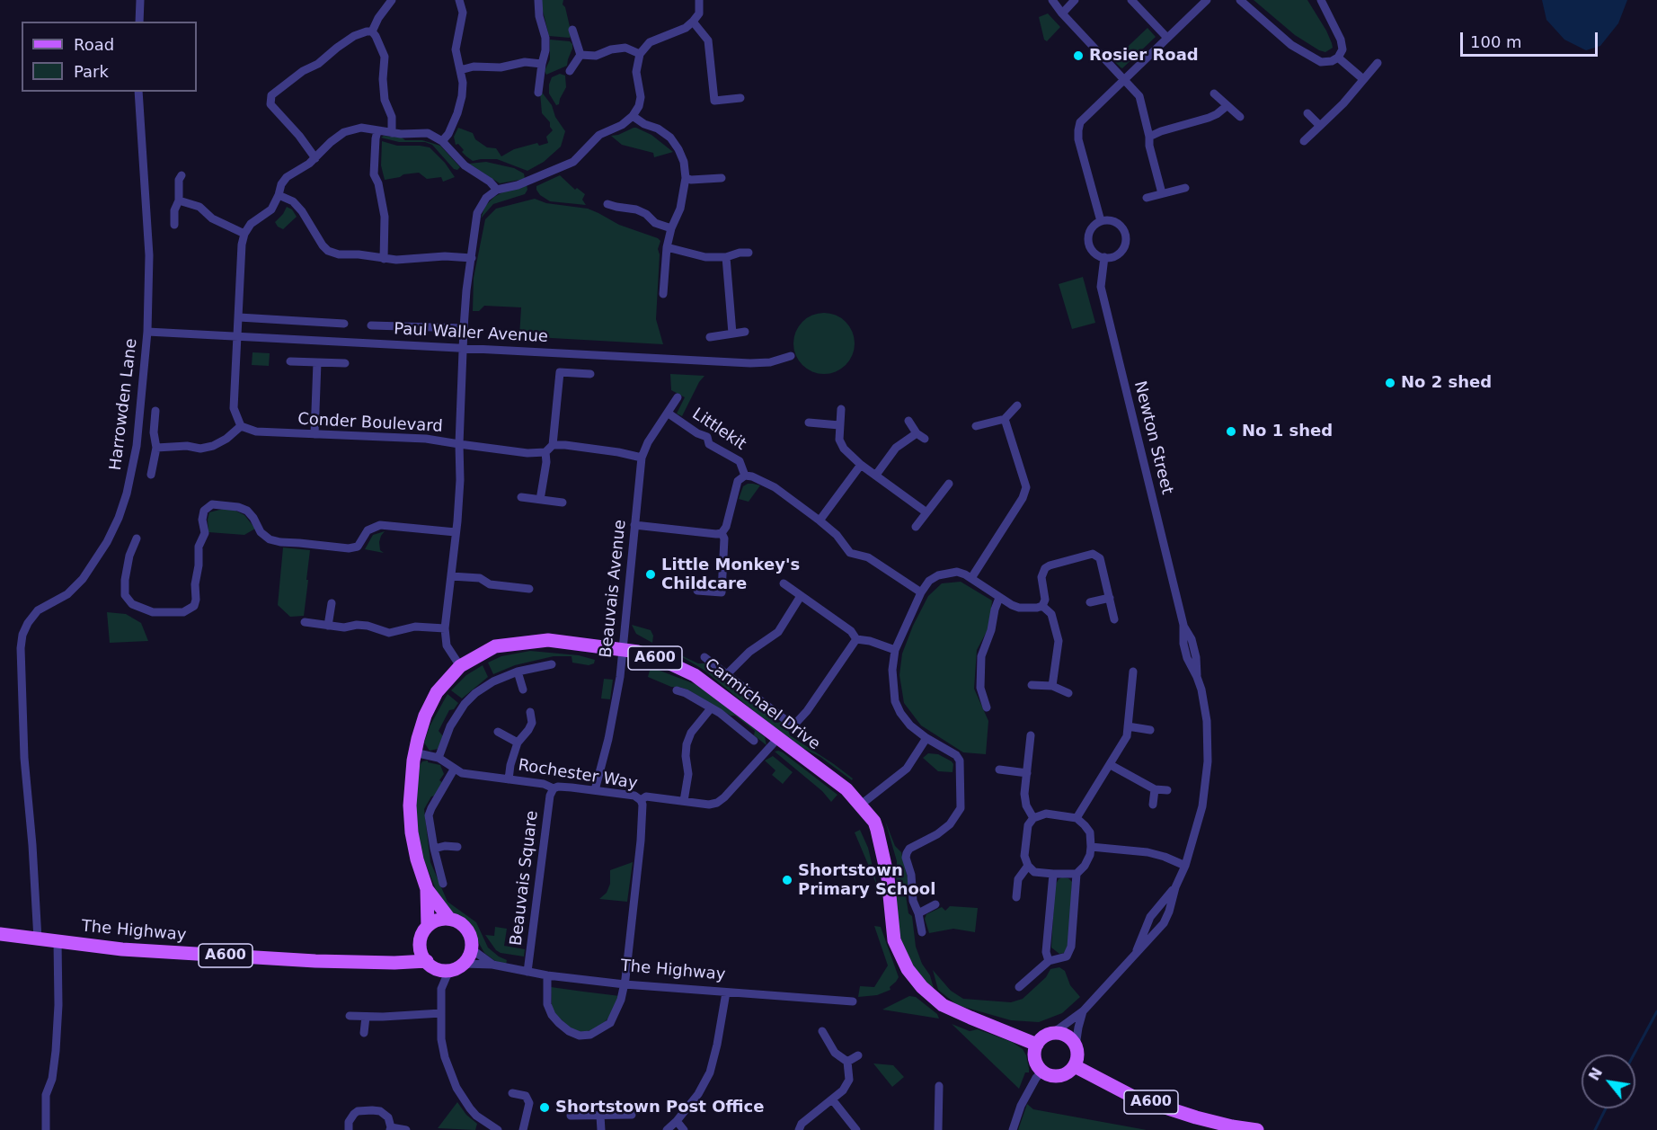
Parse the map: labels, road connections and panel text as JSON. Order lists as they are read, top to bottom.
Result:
{
  "streets": {
    "main road": ["A600", "Carmichael Drive", "The Highway"],
    "street": [
      "Paul Waller Avenue",
      "Harrowden Lane",
      "Conder Boulevard",
      "Littlekit",
      "Newton Street",
      "Beauvais Avenue",
      "Rochester Way",
      "Beauvais Square"
    ]
  },
  "crossings": [
    ["Paul Waller Avenue", "Harrowden Lane"],
    ["Harrowden Lane", "The Highway"],
    ["Conder Boulevard", "Carmichael Drive"],
    ["Littlekit", "Beauvais Avenue"],
    ["Newton Street", "A600"],
    ["Newton Street", "Carmichael Drive"],
    ["Beauvais Avenue", "Carmichael Drive"],
    ["Beauvais Avenue", "Rochester Way"],
    ["A600", "Carmichael Drive"],
    ["Carmichael Drive", "Rochester Way"],
    ["Carmichael Drive", "The Highway"],
    ["Rochester Way", "Beauvais Square"],
    ["Beauvais Square", "The Highway"]
  ],
  "places": [
    "Rosier Road",
    "No 2 shed",
    "No 1 shed",
    "Little Monkey's Childcare",
    "Shortstown Primary School",
    "Shortstown Post Office"
  ],
  "legend": ["Road", "Park"],
  "scale_bar": "100 m",
  "north": "top left"
}
